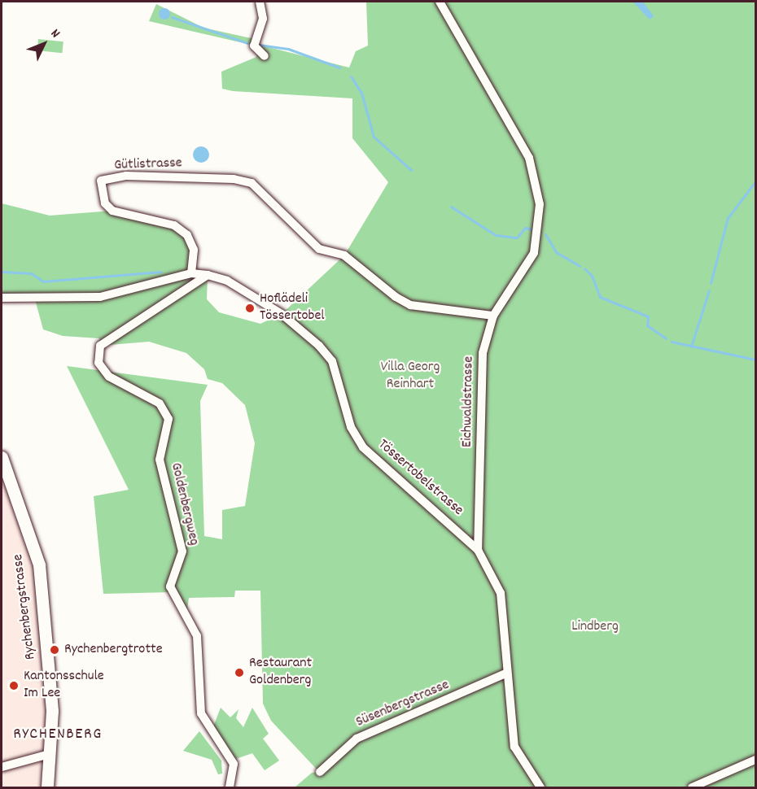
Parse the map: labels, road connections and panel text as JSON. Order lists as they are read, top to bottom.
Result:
{
  "streets": {
    "street": [
      "Gütlistrasse",
      "Eichwaldstrasse",
      "Tössertobelstrasse",
      "Goldenbergweg",
      "Rychenbergstrasse",
      "Süsenbergstrasse"
    ]
  },
  "crossings": [
    ["Gütlistrasse", "Eichwaldstrasse"],
    ["Gütlistrasse", "Tössertobelstrasse"],
    ["Eichwaldstrasse", "Tössertobelstrasse"],
    ["Tössertobelstrasse", "Goldenbergweg"],
    ["Tössertobelstrasse", "Süsenbergstrasse"]
  ],
  "districts": ["RYCHENBERG"],
  "parks": ["Villa Georg Reinhart", "Lindberg"],
  "places": [
    "Hoflädeli Tössertobel",
    "Rychenbergtrotte",
    "Restaurant Goldenberg",
    "Kantonsschule Im Lee"
  ],
  "north": "top right"
}
